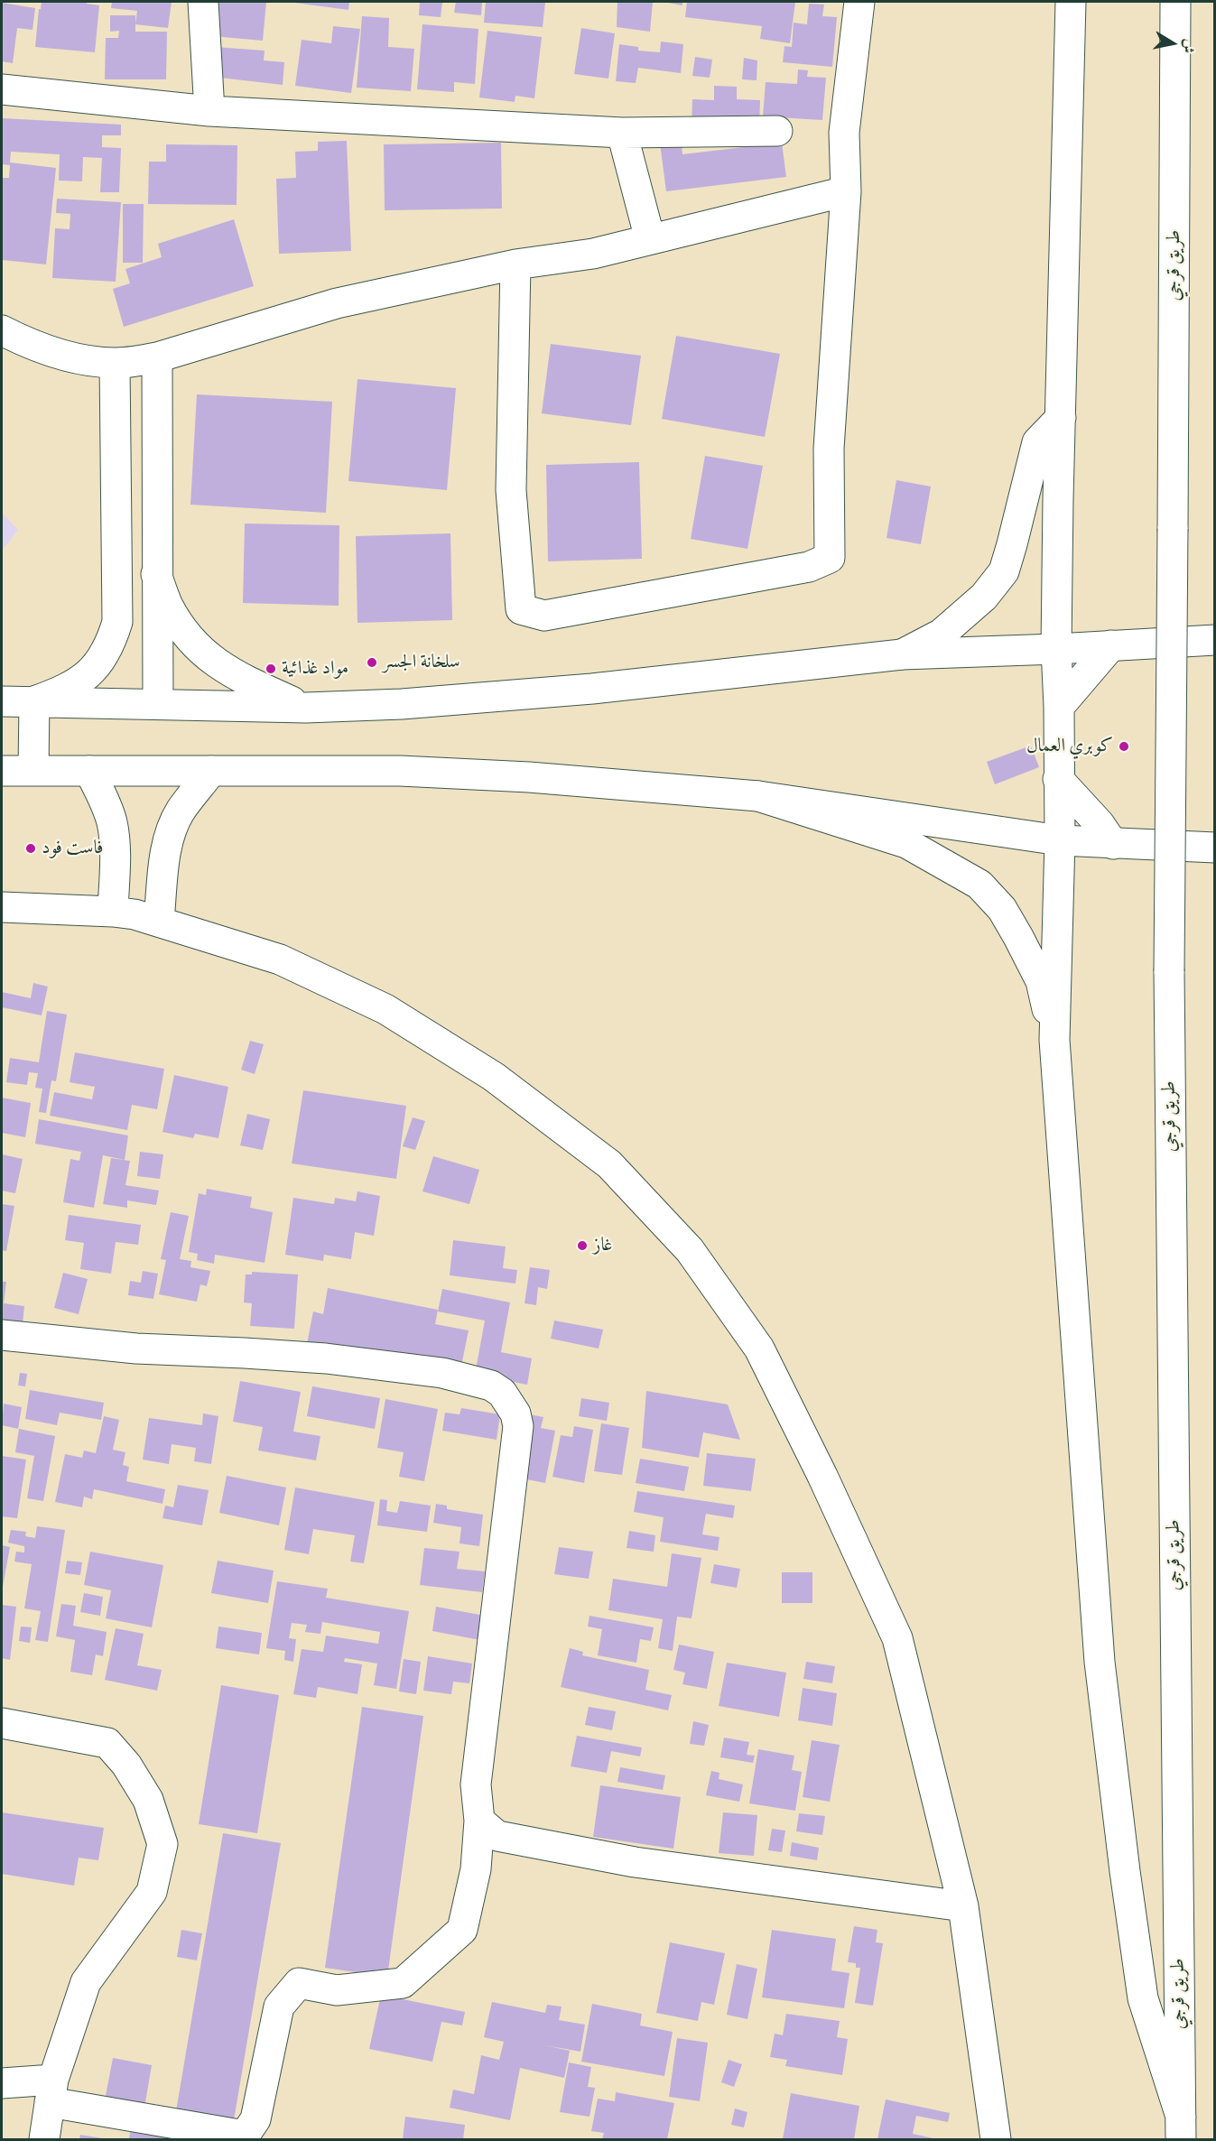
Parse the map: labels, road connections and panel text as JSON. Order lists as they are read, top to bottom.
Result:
{
  "streets": {
    "main road": ["طريق قرجي"]
  },
  "places": [
    "سلخانة الجسر",
    "مواد غذائية",
    "كوبري العمال",
    "فاست فود",
    "غاز"
  ],
  "north": "right"
}
